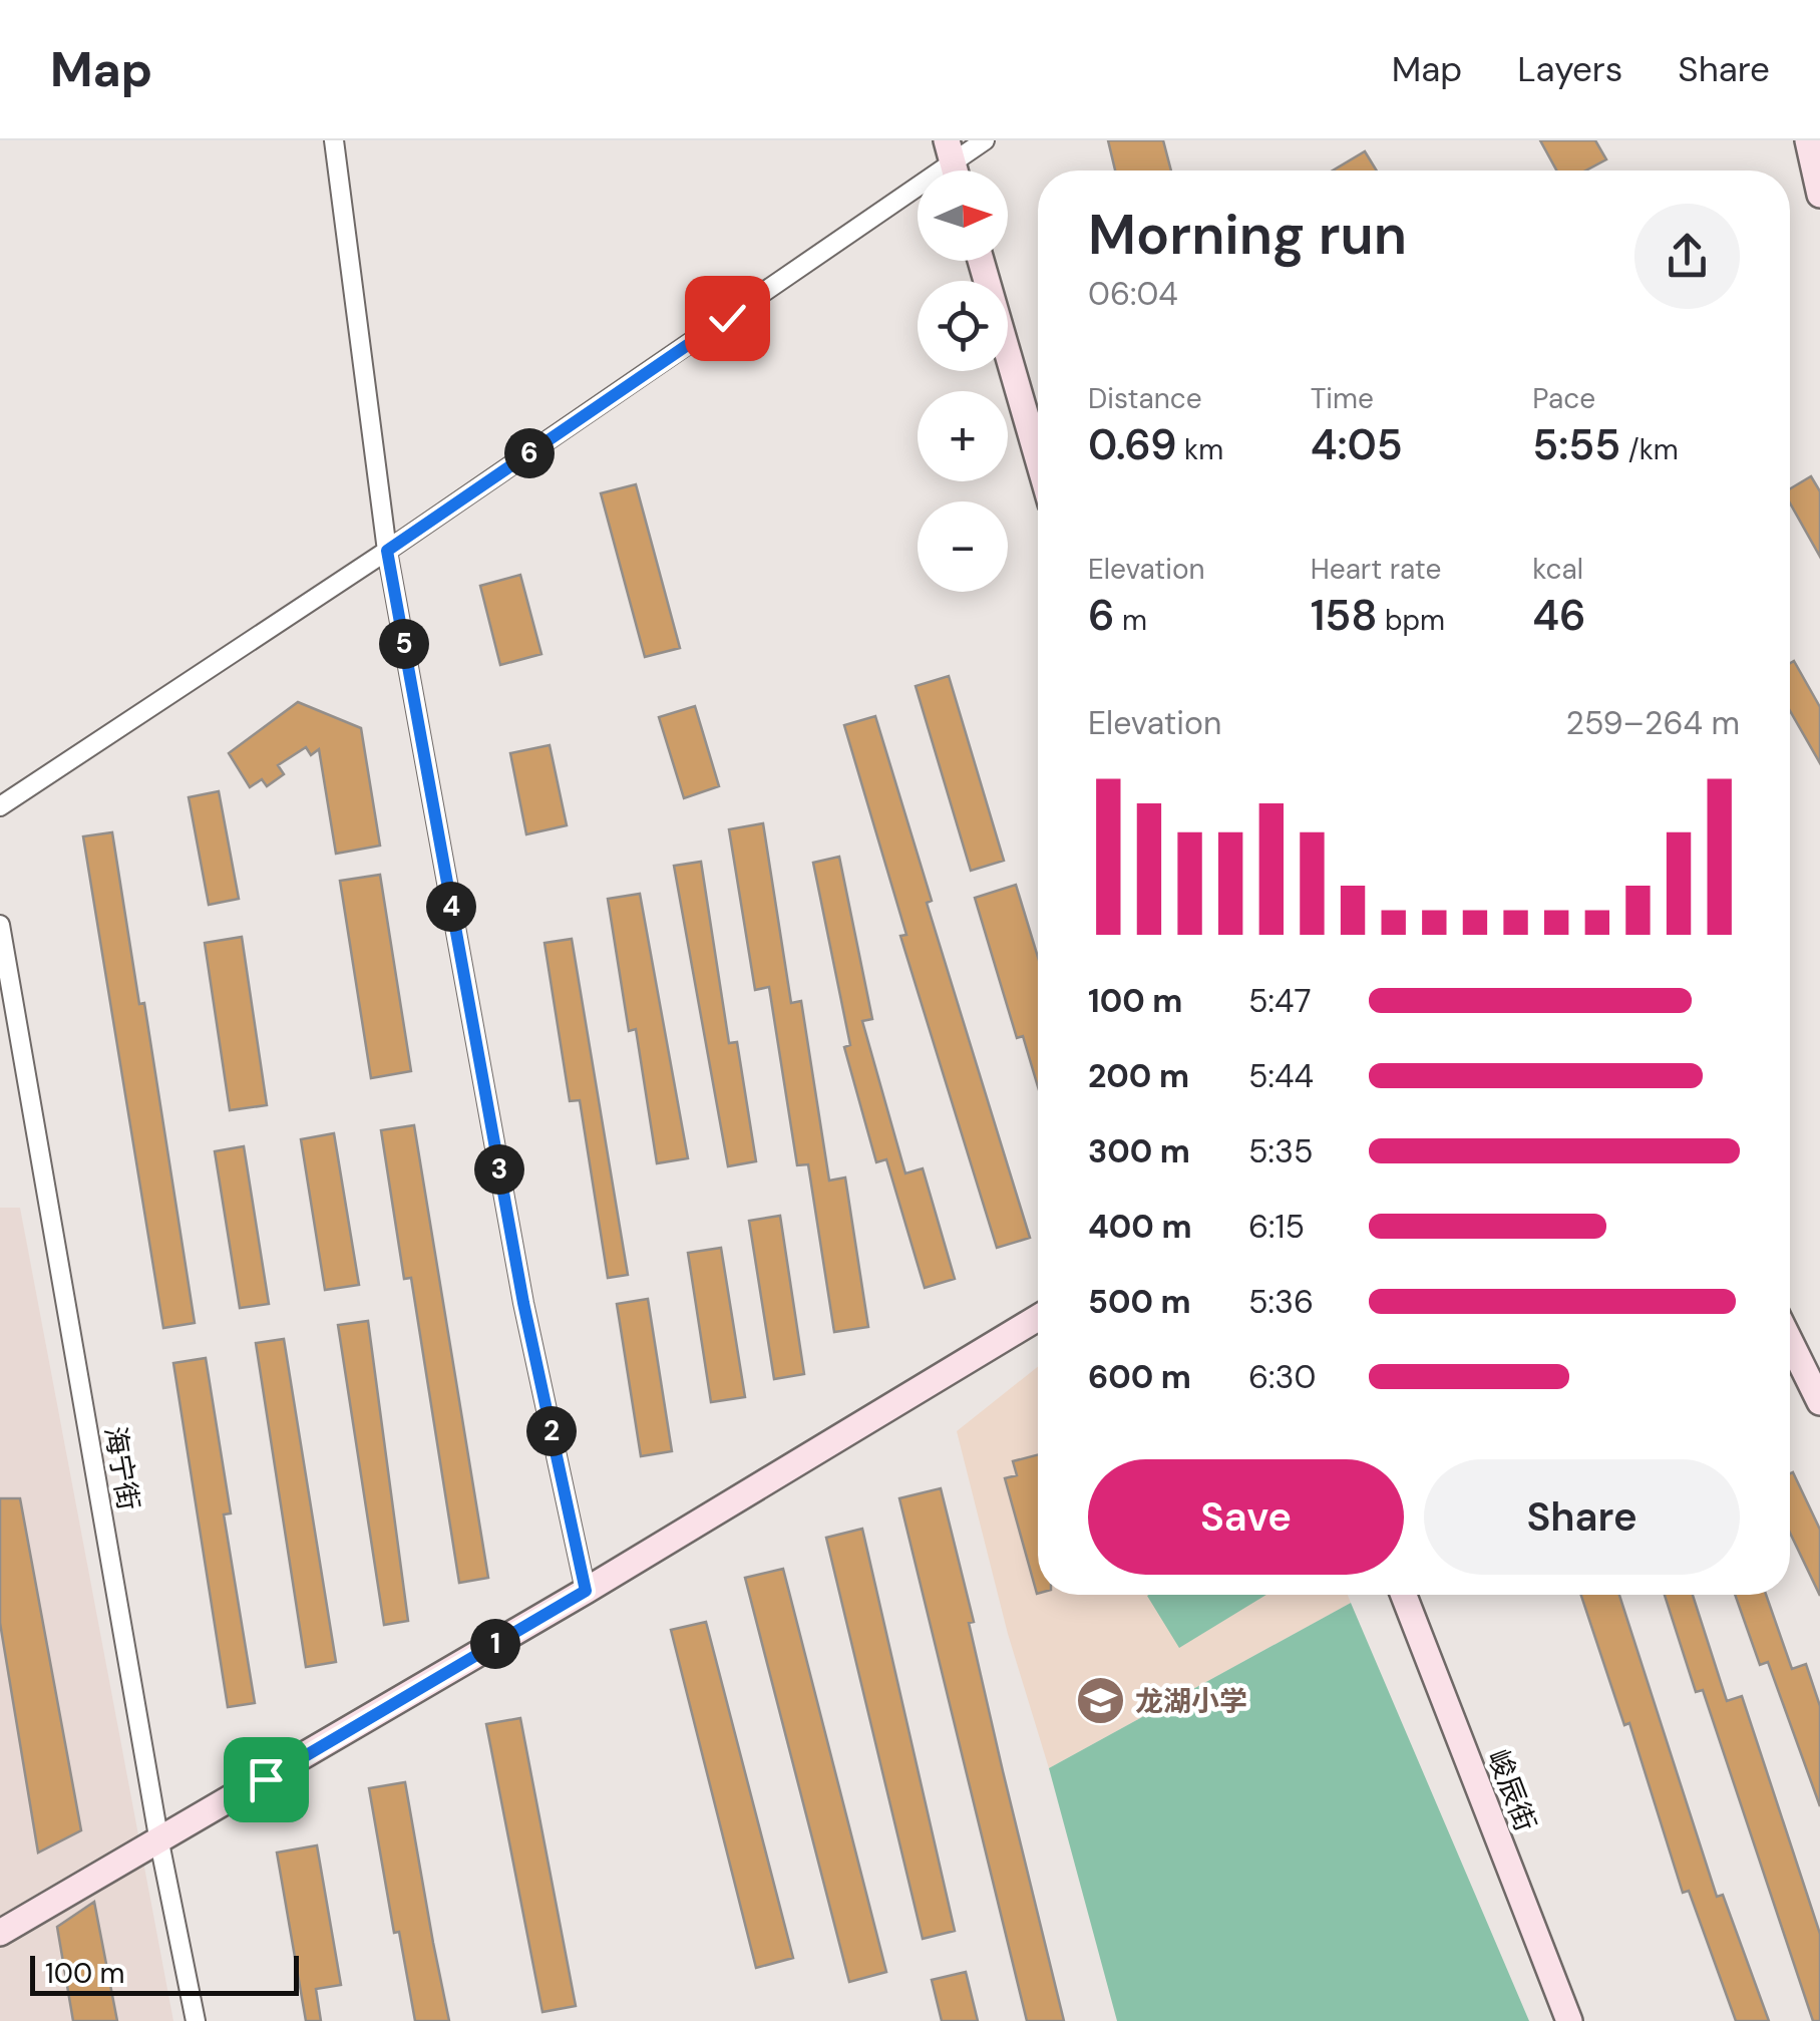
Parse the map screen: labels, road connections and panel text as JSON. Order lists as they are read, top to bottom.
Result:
{
  "streets": {
    "street": ["海宁街", "峻辰街"]
  },
  "places": {
    "school or university": ["龙湖小学"]
  },
  "scale_bar": "100 m",
  "north": "right",
  "page": {
    "header": "Map",
    "nav": ["Map", "Layers", "Share"],
    "map_buttons": ["+", "−"],
    "heading": ["Morning run", "06:04"],
    "stats": [
      ["Distance", "0.69 km"],
      ["Time", "4:05"],
      ["Pace", "5:55 /km"],
      ["Elevation", "6 m"],
      ["Heart rate", "158 bpm"],
      ["kcal", "46"]
    ],
    "pins": [
      "6",
      "5",
      "4",
      "3",
      "2",
      "1"
    ],
    "chart": ["Elevation", "259–264 m"],
    "list": [
      {
        "name": "100 m",
        "note": "5:47"
      },
      {
        "name": "200 m",
        "note": "5:44"
      },
      {
        "name": "300 m",
        "note": "5:35"
      },
      {
        "name": "400 m",
        "note": "6:15"
      },
      {
        "name": "500 m",
        "note": "5:36"
      },
      {
        "name": "600 m",
        "note": "6:30"
      }
    ],
    "buttons": ["Save", "Share"],
    "scale": "100 m"
  }
}
